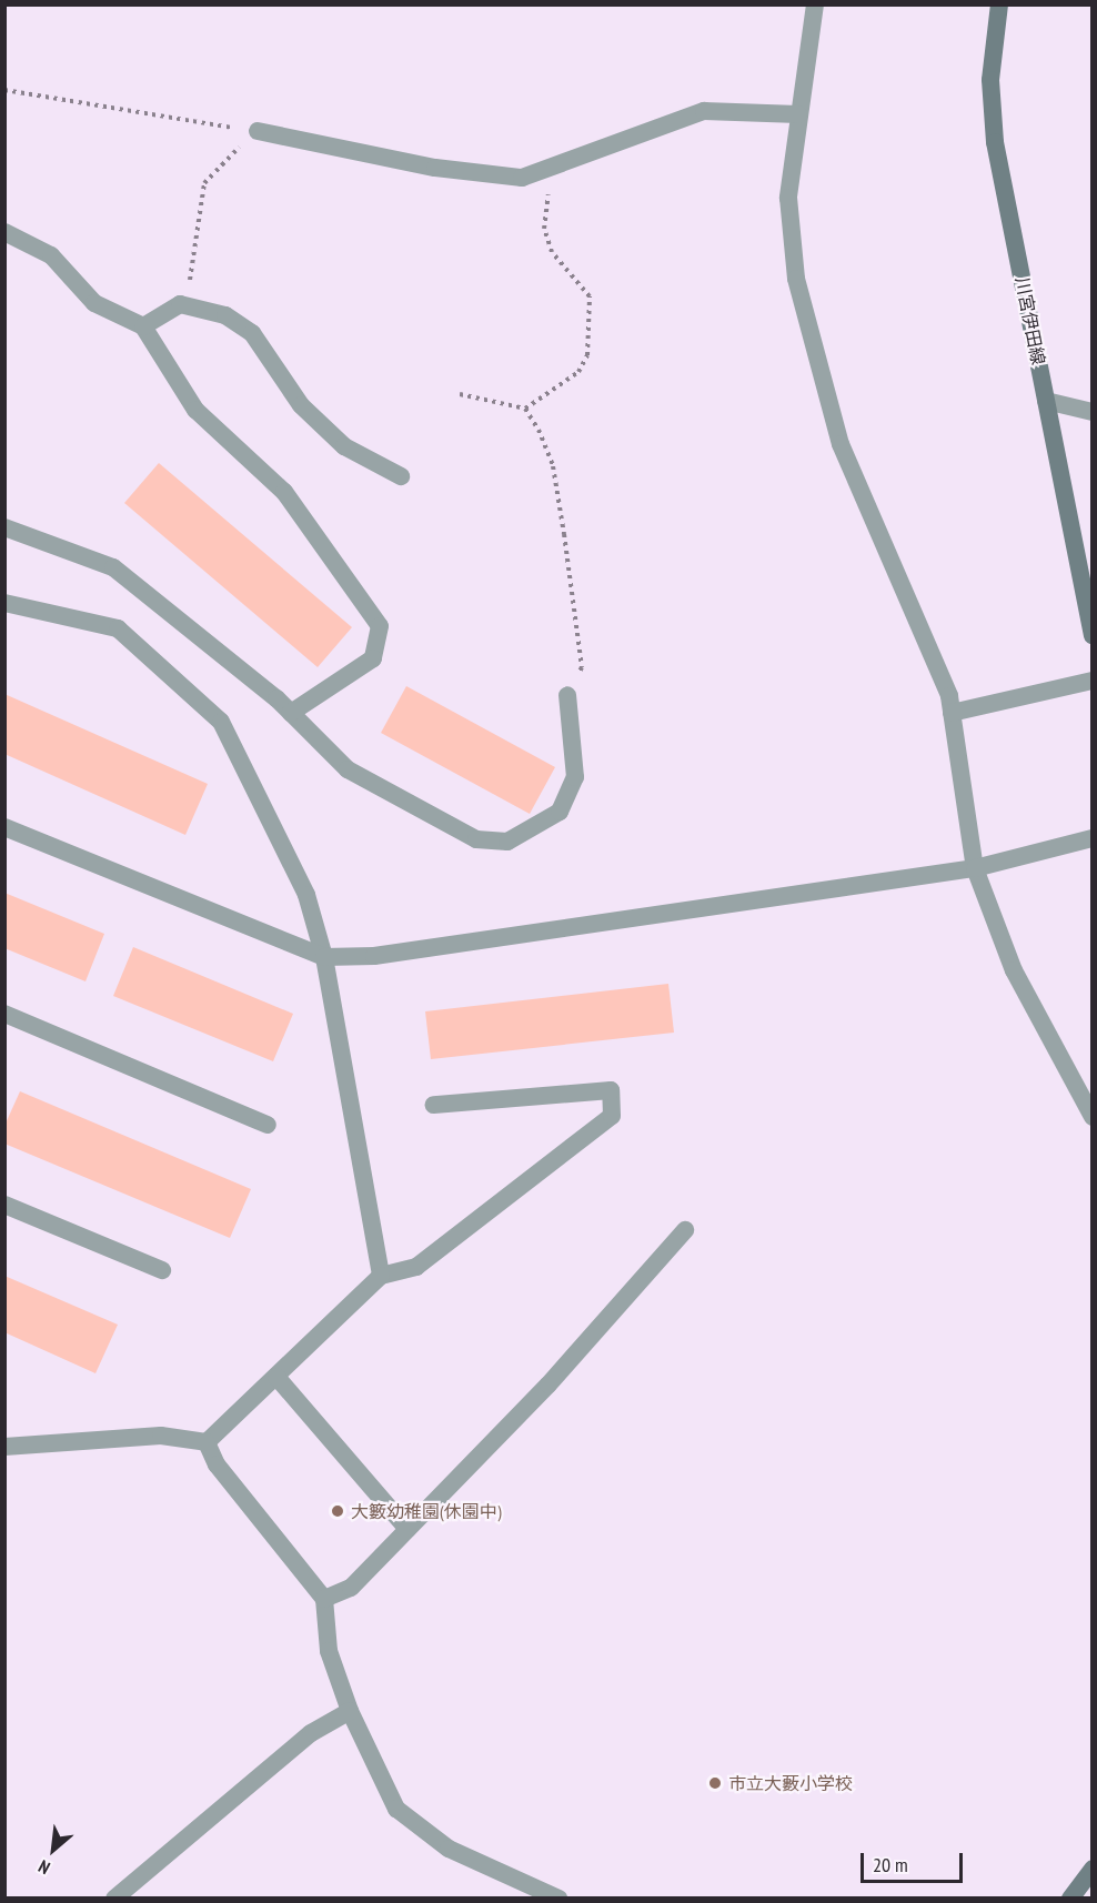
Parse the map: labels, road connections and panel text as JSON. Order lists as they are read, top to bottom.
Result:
{
  "streets": {
    "main road": ["川宮伊田線"]
  },
  "places": ["大籔幼稚園(休園中)", "市立大藪小学校"],
  "scale_bar": "20 m",
  "north": "bottom left"
}
